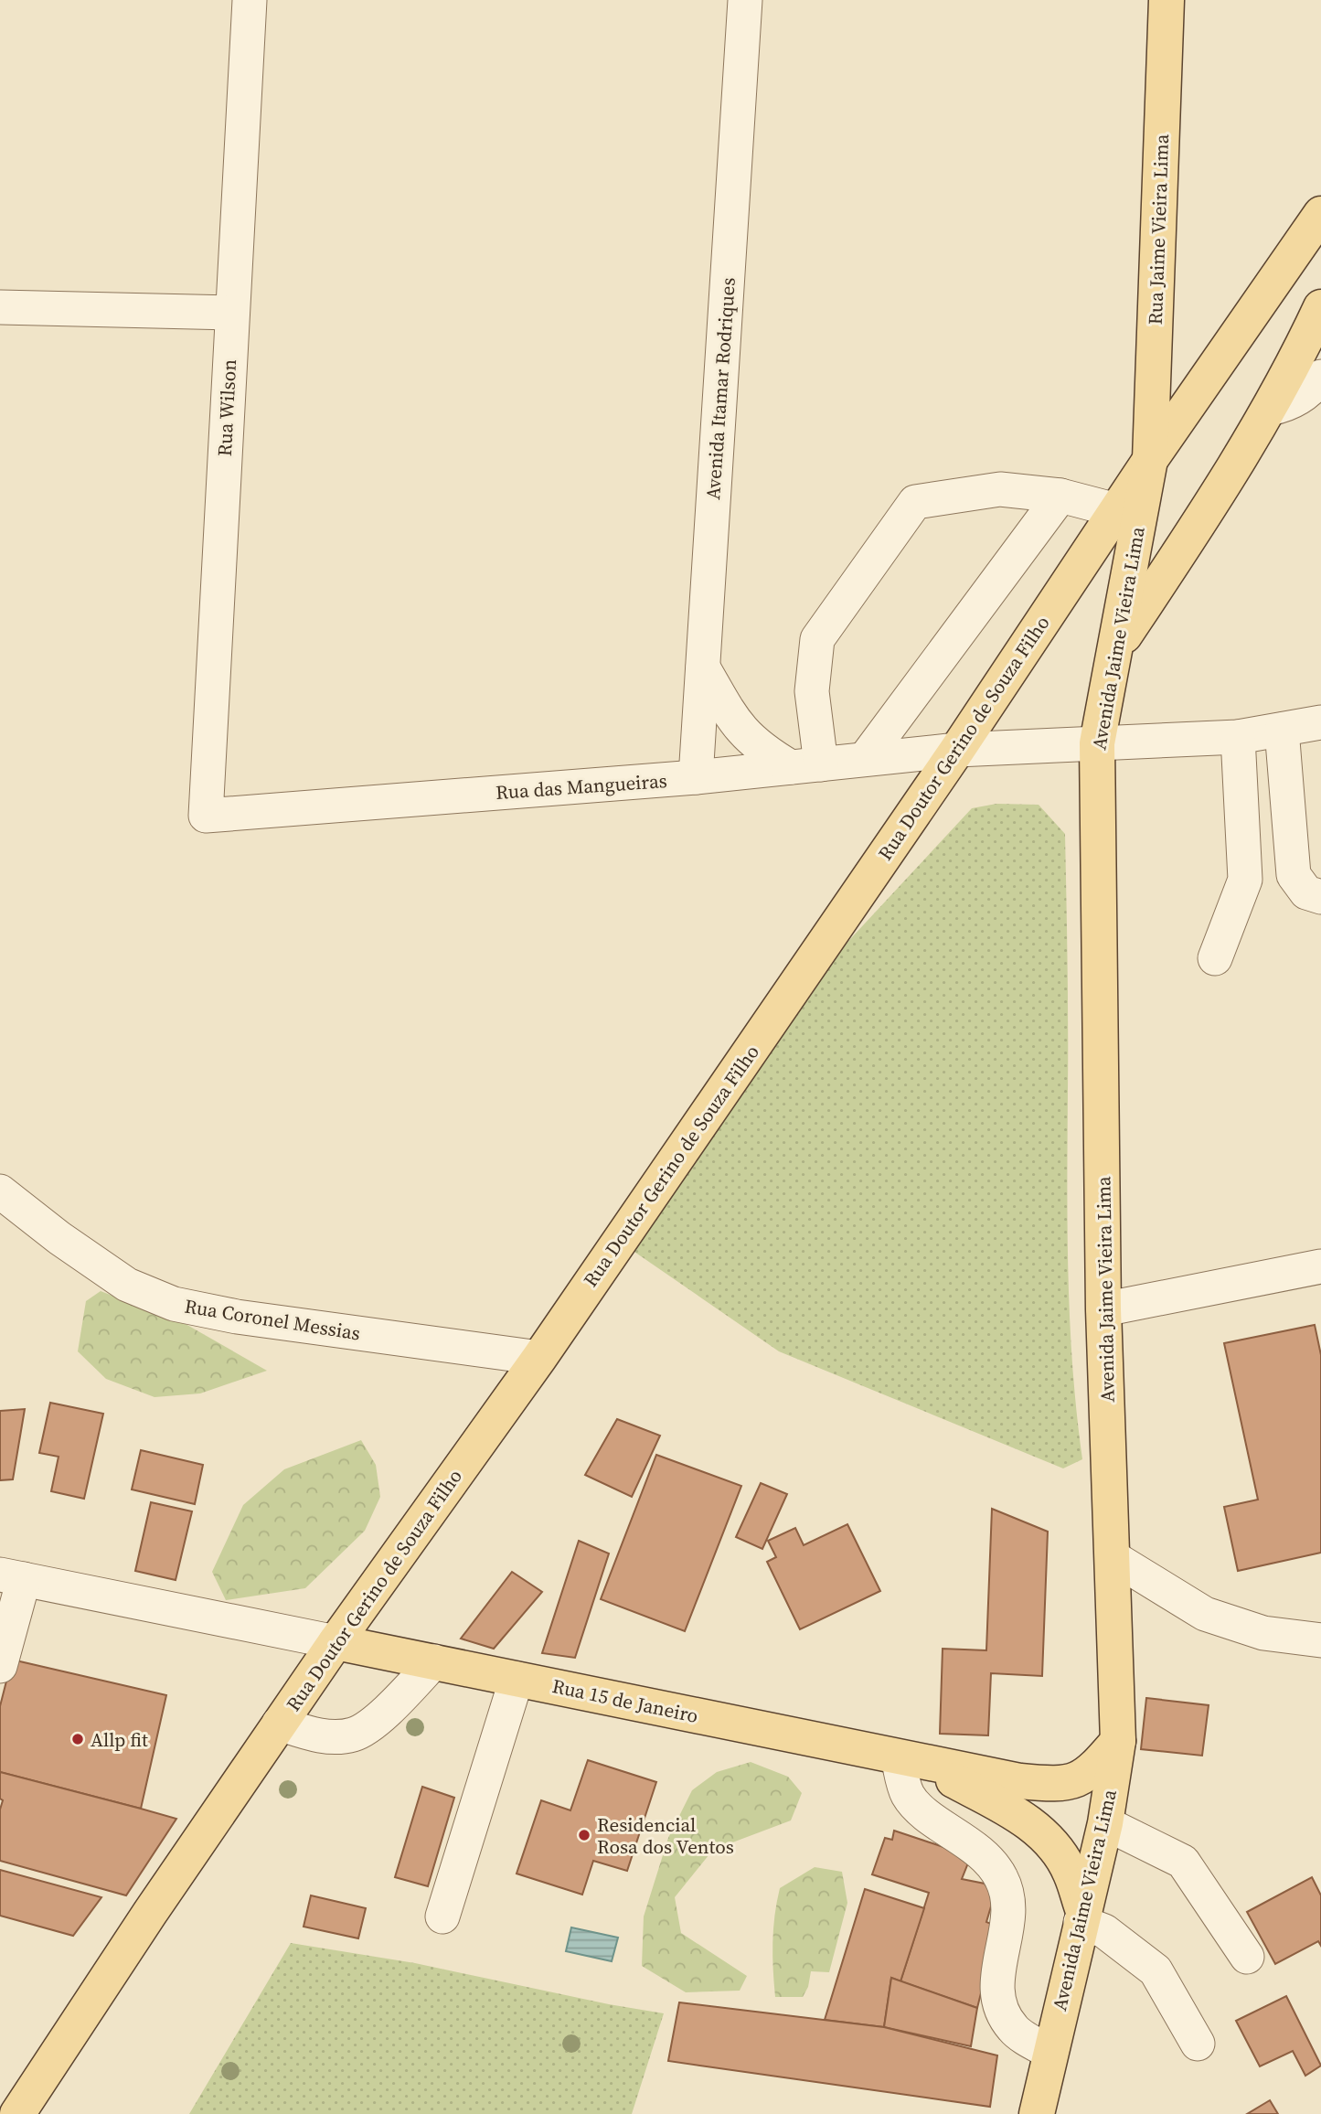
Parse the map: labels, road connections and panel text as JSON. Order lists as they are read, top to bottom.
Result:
{
  "streets": {
    "main road": [
      "Rua Jaime Vieira Lima",
      "Avenida Jaime Vieira Lima",
      "Rua Doutor Gerino de Souza Filho",
      "Rua 15 de Janeiro"
    ],
    "street": [
      "Avenida Itamar Rodriques",
      "Rua Wilson",
      "Rua das Mangueiras",
      "Rua Coronel Messias"
    ]
  },
  "crossings": [
    ["Rua Jaime Vieira Lima", "Avenida Jaime Vieira Lima"],
    ["Rua Jaime Vieira Lima", "Rua Doutor Gerino de Souza Filho"],
    ["Avenida Itamar Rodriques", "Rua das Mangueiras"],
    ["Rua Wilson", "Rua das Mangueiras"],
    ["Avenida Jaime Vieira Lima", "Rua Doutor Gerino de Souza Filho"],
    ["Avenida Jaime Vieira Lima", "Rua das Mangueiras"],
    ["Avenida Jaime Vieira Lima", "Rua 15 de Janeiro"],
    ["Rua Doutor Gerino de Souza Filho", "Rua das Mangueiras"],
    ["Rua Doutor Gerino de Souza Filho", "Rua Coronel Messias"],
    ["Rua Doutor Gerino de Souza Filho", "Rua 15 de Janeiro"]
  ],
  "places": ["Allp fit", "Residencial Rosa dos Ventos"]
}
